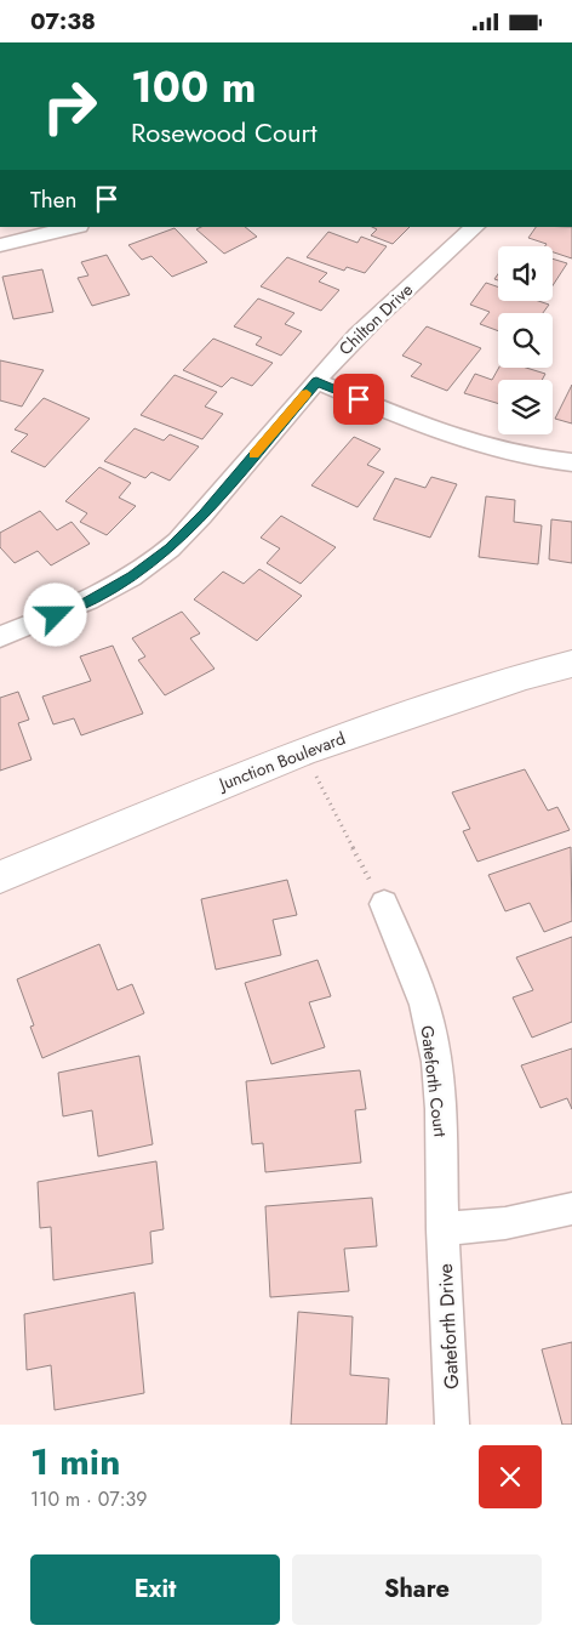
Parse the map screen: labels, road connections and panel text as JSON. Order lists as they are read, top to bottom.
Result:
{
  "streets": {
    "main road": ["Junction Boulevard"],
    "street": ["Chilton Drive", "Gateforth Court", "Gateforth Drive"]
  },
  "crossings": [
    ["Gateforth Court", "Gateforth Drive"]
  ],
  "page": {
    "status": "07:38",
    "turn": ["100 m", "Rosewood Court"],
    "then": "Then",
    "heading": ["1 min", "110 m · 07:39"],
    "buttons": ["Exit", "Share"]
  }
}
